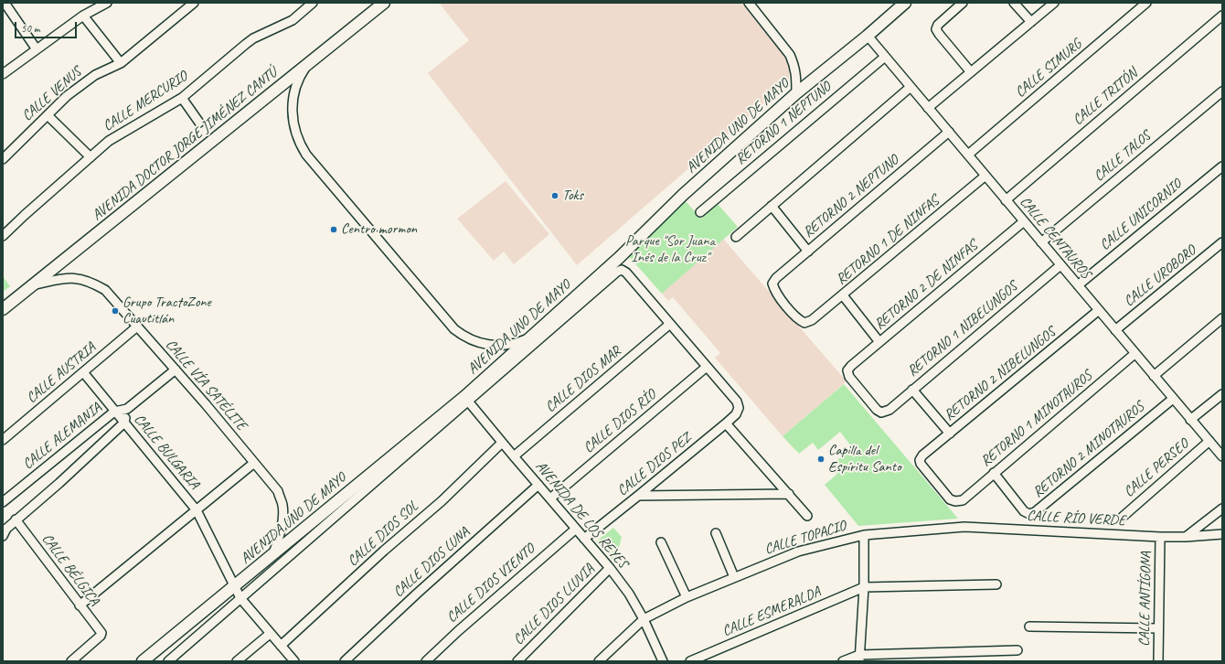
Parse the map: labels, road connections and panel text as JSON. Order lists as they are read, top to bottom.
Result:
{
  "streets": {
    "main road": ["AVENIDA UNO DE MAYO", "AVENIDA DOCTOR JORGE JIMÉNEZ CANTÚ"],
    "street": [
      "CALLE SIMURG",
      "CALLE VENUS",
      "CALLE TRITÓN",
      "CALLE MERCURIO",
      "RETORNO 1 NEPTUNO",
      "CALLE TALOS",
      "RETORNO 2 NEPTUNO",
      "CALLE UNICORNIO",
      "CALLE CENTAUROS",
      "RETORNO 1 DE NINFAS",
      "CALLE UROBORO",
      "RETORNO 2 DE NINFAS",
      "RETORNO 1 NIBELUNGOS",
      "CALLE AUSTRIA",
      "RETORNO 2 NIBELUNGOS",
      "CALLE DIOS MAR",
      "CALLE VÍA SATÉLITE",
      "RETORNO 1 MINOTAUROS",
      "CALLE DIOS RÍO",
      "CALLE ALEMANIA",
      "RETORNO 2 MINOTAUROS",
      "CALLE BULGARIA",
      "CALLE DIOS PEZ",
      "CALLE PERSEO",
      "AVENIDA DE LOS REYES",
      "CALLE RÍO VERDE",
      "CALLE DIOS SOL",
      "CALLE TOPACIO",
      "CALLE DIOS LUNA",
      "CALLE BÉLGICA",
      "CALLE DIOS VIENTO",
      "CALLE ANTÍGONA",
      "CALLE DIOS LLUVIA",
      "CALLE ESMERALDA"
    ]
  },
  "crossings": [
    ["CALLE SIMURG", "CALLE CENTAUROS"],
    ["CALLE TRITÓN", "CALLE CENTAUROS"],
    ["RETORNO 1 NEPTUNO", "CALLE CENTAUROS"],
    ["AVENIDA UNO DE MAYO", "CALLE CENTAUROS"],
    ["AVENIDA UNO DE MAYO", "CALLE VÍA SATÉLITE"],
    ["AVENIDA UNO DE MAYO", "CALLE BULGARIA"],
    ["AVENIDA UNO DE MAYO", "AVENIDA DE LOS REYES"],
    ["AVENIDA DOCTOR JORGE JIMÉNEZ CANTÚ", "CALLE VÍA SATÉLITE"],
    ["CALLE TALOS", "CALLE CENTAUROS"],
    ["RETORNO 2 NEPTUNO", "CALLE CENTAUROS"],
    ["RETORNO 2 NEPTUNO", "RETORNO 1 DE NINFAS"],
    ["CALLE UNICORNIO", "CALLE CENTAUROS"],
    ["CALLE CENTAUROS", "RETORNO 1 DE NINFAS"],
    ["CALLE CENTAUROS", "CALLE UROBORO"],
    ["CALLE CENTAUROS", "RETORNO 2 DE NINFAS"],
    ["CALLE CENTAUROS", "RETORNO 1 NIBELUNGOS"],
    ["CALLE CENTAUROS", "RETORNO 2 NIBELUNGOS"],
    ["CALLE CENTAUROS", "RETORNO 1 MINOTAUROS"],
    ["CALLE CENTAUROS", "RETORNO 2 MINOTAUROS"],
    ["CALLE CENTAUROS", "CALLE PERSEO"],
    ["RETORNO 2 DE NINFAS", "RETORNO 1 NIBELUNGOS"],
    ["CALLE AUSTRIA", "CALLE VÍA SATÉLITE"],
    ["CALLE AUSTRIA", "CALLE BULGARIA"],
    ["RETORNO 2 NIBELUNGOS", "RETORNO 1 MINOTAUROS"],
    ["CALLE DIOS MAR", "AVENIDA DE LOS REYES"],
    ["CALLE VÍA SATÉLITE", "CALLE ALEMANIA"],
    ["RETORNO 1 MINOTAUROS", "RETORNO 2 MINOTAUROS"],
    ["CALLE DIOS RÍO", "CALLE DIOS PEZ"],
    ["CALLE DIOS RÍO", "AVENIDA DE LOS REYES"],
    ["CALLE ALEMANIA", "CALLE BULGARIA"],
    ["CALLE BULGARIA", "CALLE DIOS SOL"],
    ["CALLE DIOS PEZ", "AVENIDA DE LOS REYES"],
    ["AVENIDA DE LOS REYES", "CALLE DIOS SOL"],
    ["AVENIDA DE LOS REYES", "CALLE TOPACIO"],
    ["AVENIDA DE LOS REYES", "CALLE DIOS LUNA"],
    ["AVENIDA DE LOS REYES", "CALLE DIOS VIENTO"],
    ["AVENIDA DE LOS REYES", "CALLE DIOS LLUVIA"],
    ["CALLE RÍO VERDE", "CALLE TOPACIO"],
    ["CALLE RÍO VERDE", "CALLE ANTÍGONA"]
  ],
  "parks": ["Parque \"Sor Juana Inés de la Cruz\""],
  "places": [
    "Toks",
    "Centro mormon",
    "Grupo TractoZone Cuautitlán",
    "Capilla del Espíritu Santo"
  ],
  "scale_bar": "50 m"
}
